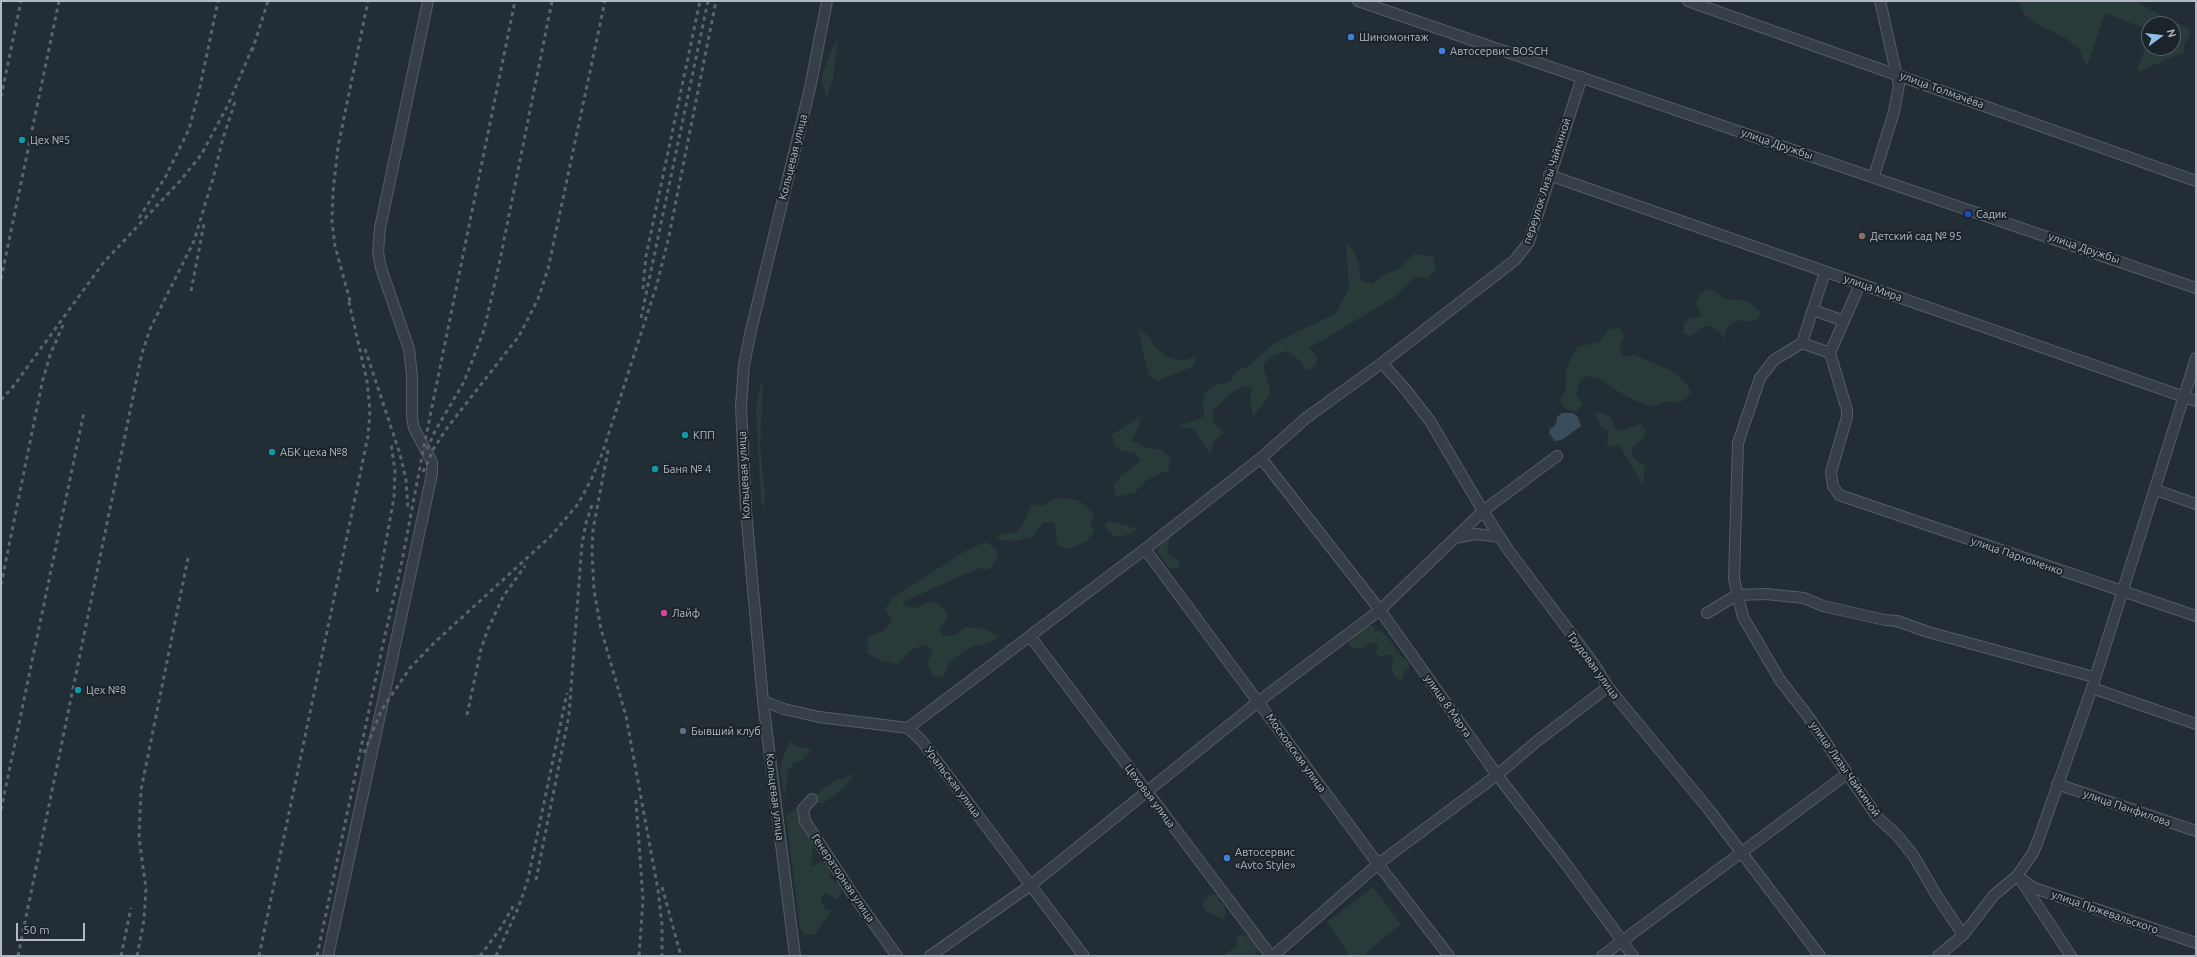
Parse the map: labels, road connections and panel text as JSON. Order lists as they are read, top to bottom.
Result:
{
  "streets": {
    "street": [
      "улица Толмачёва",
      "улица Дружбы",
      "Кольцевая улица",
      "переулок Лизы Чайкиной",
      "улица Мира",
      "улица Пархоменко",
      "Трудовая улица",
      "улица 8 Марта",
      "Московская улица",
      "улица Лизы Чайкиной",
      "Уральская улица",
      "Цеховая улица",
      "улица Панфилова",
      "Генераторная улица",
      "улица Пржевальского"
    ]
  },
  "crossings": [
    ["улица Дружбы", "переулок Лизы Чайкиной"],
    ["переулок Лизы Чайкиной", "улица Мира"],
    ["переулок Лизы Чайкиной", "Трудовая улица"],
    ["переулок Лизы Чайкиной", "улица 8 Марта"],
    ["переулок Лизы Чайкиной", "Московская улица"],
    ["переулок Лизы Чайкиной", "Уральская улица"],
    ["переулок Лизы Чайкиной", "Цеховая улица"]
  ],
  "places": [
    "Шиномонтаж",
    "Автосервис BOSCH",
    "Цех №5",
    "Садик",
    "Детский сад № 95",
    "КПП",
    "АБК цеха №8",
    "Баня № 4",
    "Лайф",
    "Цех №8",
    "Бывший клуб",
    "Автосервис «Avto Style»"
  ],
  "scale_bar": "50 m",
  "north": "right"
}
